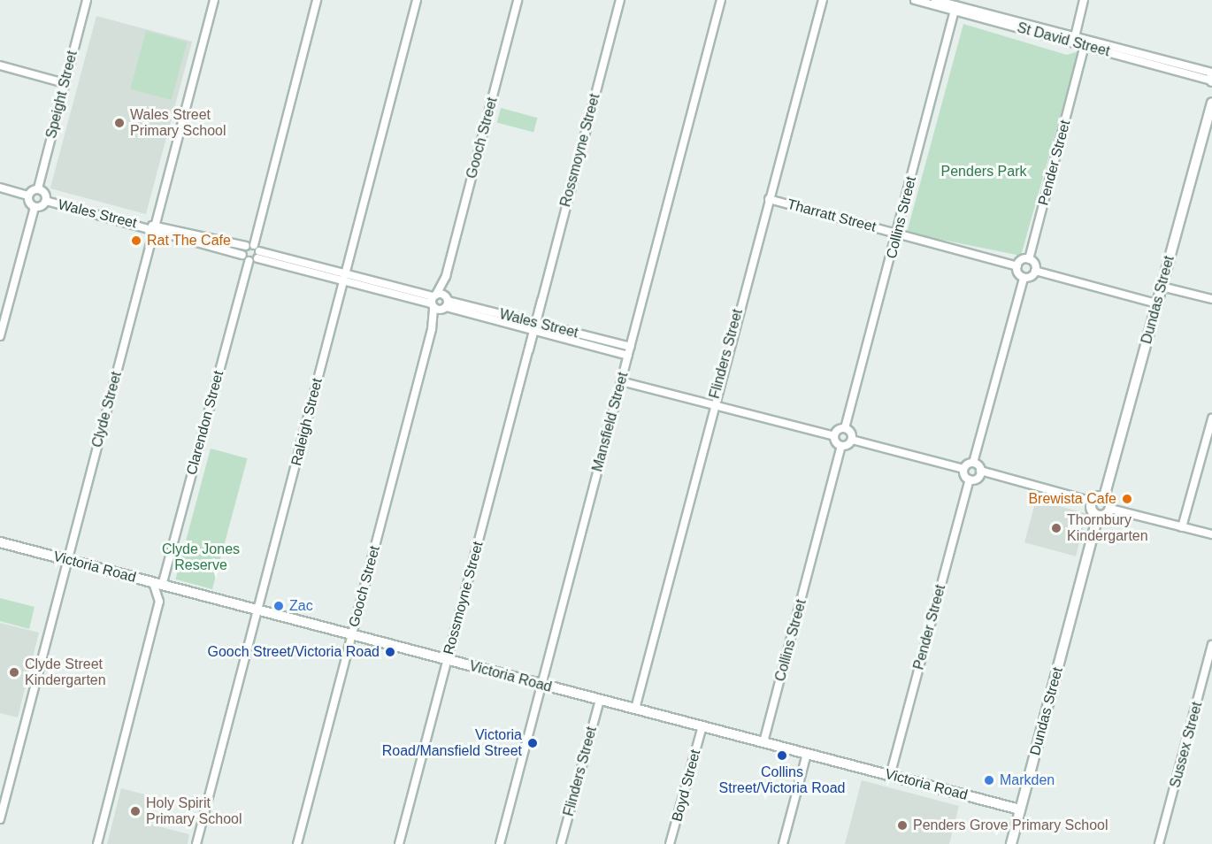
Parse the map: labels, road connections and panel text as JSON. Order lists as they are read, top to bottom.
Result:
{
  "streets": {
    "street": [
      "St David Street",
      "Speight Street",
      "Gooch Street",
      "Rossmoyne Street",
      "Pender Street",
      "Wales Street",
      "Tharratt Street",
      "Collins Street",
      "Dundas Street",
      "Flinders Street",
      "Clyde Street",
      "Raleigh Street",
      "Mansfield Street",
      "Clarendon Street",
      "Victoria Road",
      "Sussex Street",
      "Boyd Street"
    ]
  },
  "crossings": [
    ["St David Street", "Pender Street"],
    ["St David Street", "Collins Street"],
    ["Gooch Street", "Wales Street"],
    ["Gooch Street", "Victoria Road"],
    ["Rossmoyne Street", "Wales Street"],
    ["Rossmoyne Street", "Victoria Road"],
    ["Pender Street", "Victoria Road"],
    ["Wales Street", "Clyde Street"],
    ["Wales Street", "Raleigh Street"],
    ["Wales Street", "Mansfield Street"],
    ["Wales Street", "Clarendon Street"],
    ["Tharratt Street", "Collins Street"],
    ["Tharratt Street", "Flinders Street"],
    ["Collins Street", "Victoria Road"],
    ["Dundas Street", "Victoria Road"],
    ["Flinders Street", "Victoria Road"],
    ["Clyde Street", "Victoria Road"],
    ["Raleigh Street", "Victoria Road"],
    ["Mansfield Street", "Victoria Road"],
    ["Clarendon Street", "Victoria Road"],
    ["Victoria Road", "Boyd Street"]
  ],
  "parks": ["Penders Park", "Clyde Jones Reserve"],
  "places": [
    "Wales Street Primary School",
    "Rat The Cafe",
    "Brewista Cafe",
    "Thornbury Kindergarten",
    "Zac",
    "Gooch Street/Victoria Road",
    "Clyde Street Kindergarten",
    "Victoria Road/Mansfield Street",
    "Collins Street/Victoria Road",
    "Markden",
    "Holy Spirit Primary School",
    "Penders Grove Primary School"
  ]
}
